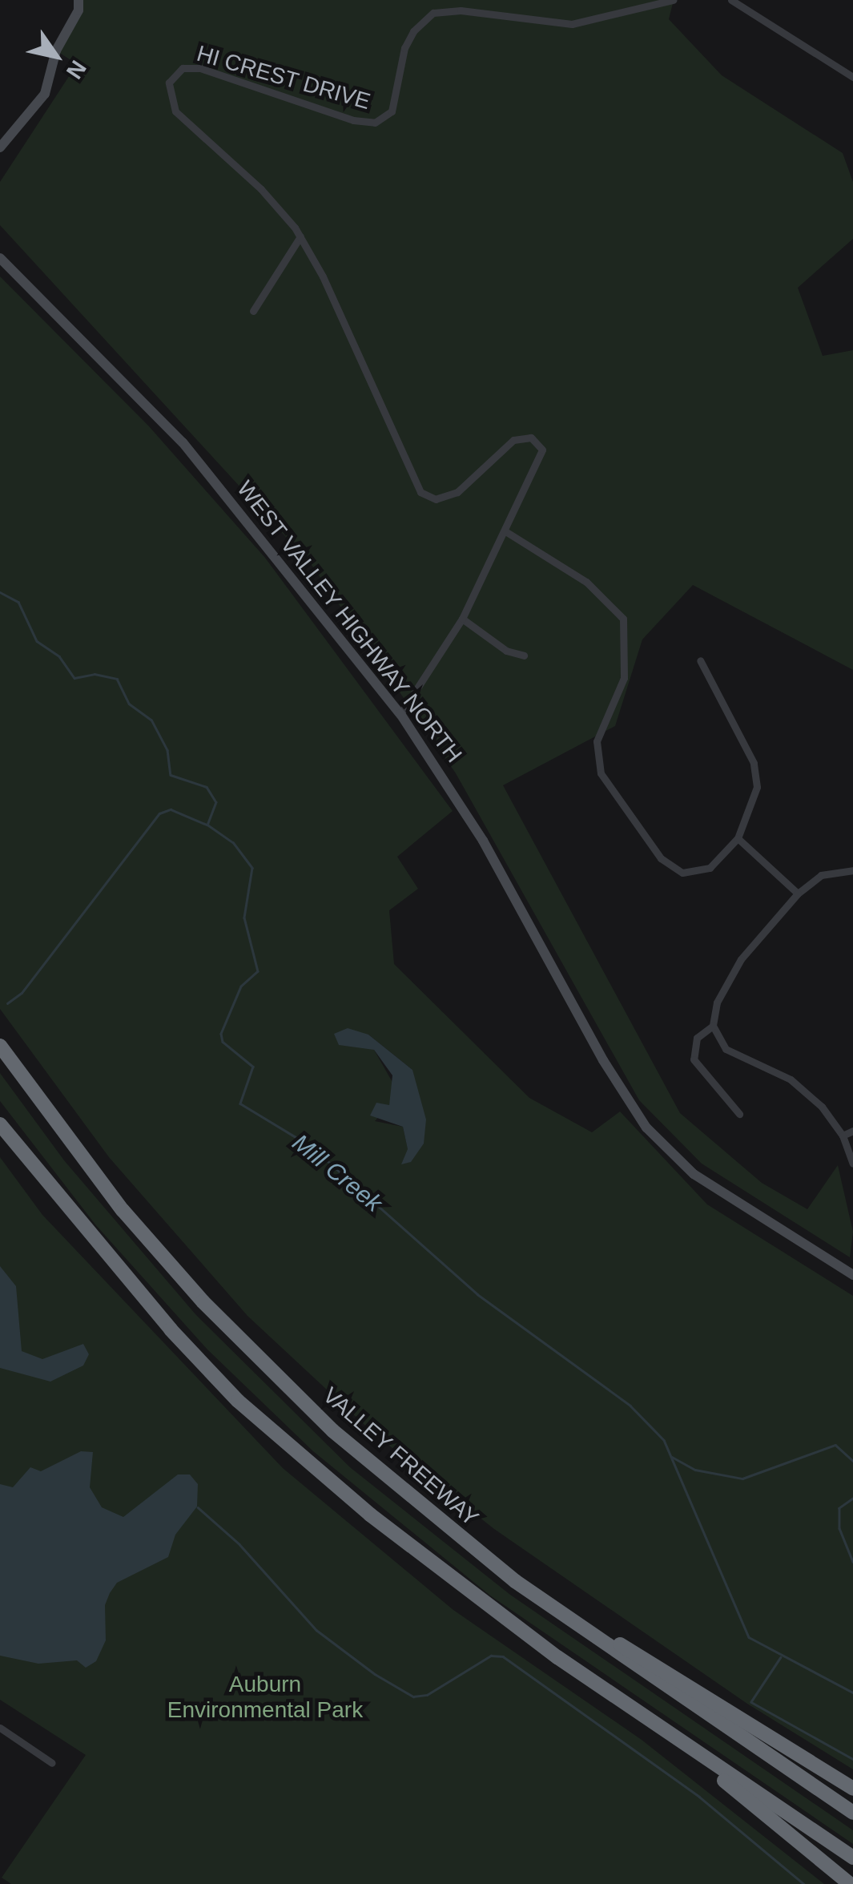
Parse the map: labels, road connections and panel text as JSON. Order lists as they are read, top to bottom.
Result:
{
  "streets": {
    "highway": ["VALLEY FREEWAY"],
    "main road": ["WEST VALLEY HIGHWAY NORTH"],
    "street": ["HI CREST DRIVE"]
  },
  "water": ["Mill Creek"],
  "parks": ["Auburn Environmental Park"],
  "north": "bottom right"
}
